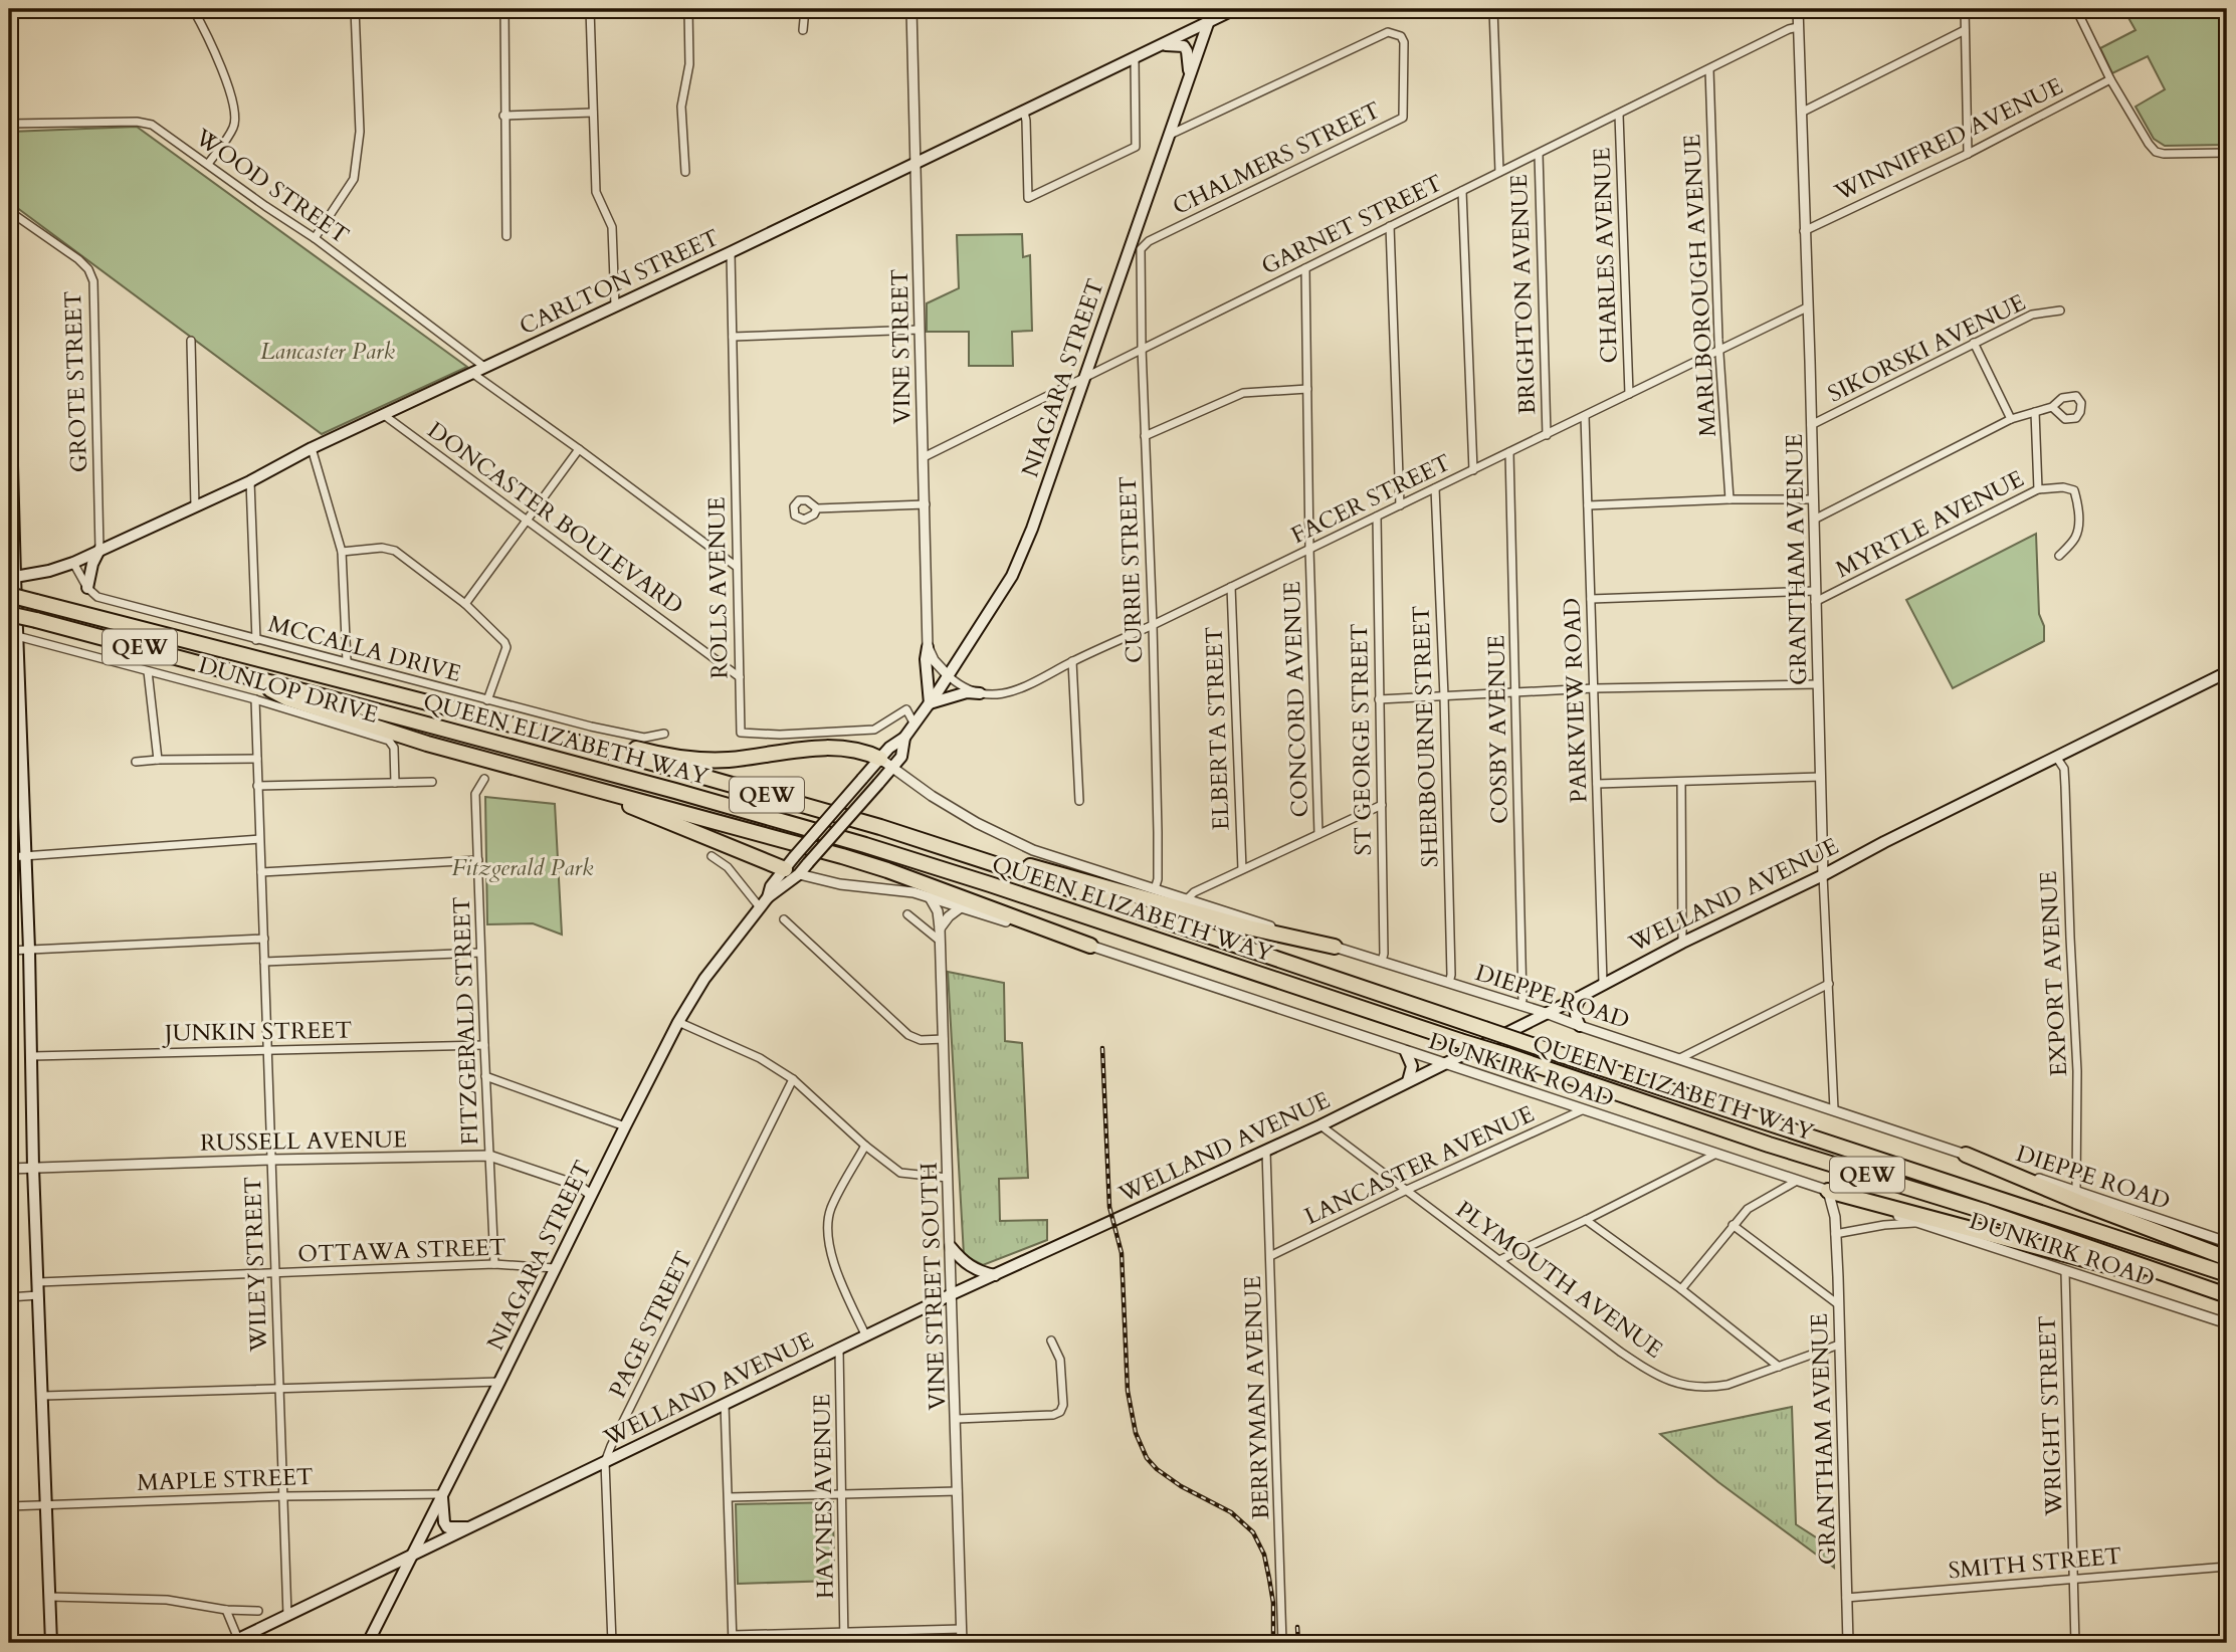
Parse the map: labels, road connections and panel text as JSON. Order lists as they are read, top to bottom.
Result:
{
  "streets": {
    "highway": ["QEW", "QUEEN ELIZABETH WAY"],
    "main road": ["CARLTON STREET", "NIAGARA STREET", "WELLAND AVENUE"],
    "street": [
      "WINNIFRED AVENUE",
      "CHALMERS STREET",
      "WOOD STREET",
      "GARNET STREET",
      "CHARLES AVENUE",
      "MARLBOROUGH AVENUE",
      "BRIGHTON AVENUE",
      "VINE STREET",
      "SIKORSKI AVENUE",
      "GROTE STREET",
      "FACER STREET",
      "DONCASTER BOULEVARD",
      "MYRTLE AVENUE",
      "GRANTHAM AVENUE",
      "CURRIE STREET",
      "ROLLS AVENUE",
      "MCCALLA DRIVE",
      "DUNLOP DRIVE",
      "CONCORD AVENUE",
      "PARKVIEW ROAD",
      "ELBERTA STREET",
      "COSBY AVENUE",
      "SHERBOURNE STREET",
      "ST GEORGE STREET",
      "EXPORT AVENUE",
      "DIEPPE ROAD",
      "FITZGERALD STREET",
      "JUNKIN STREET",
      "DUNKIRK ROAD",
      "RUSSELL AVENUE",
      "LANCASTER AVENUE",
      "OTTAWA STREET",
      "WILEY STREET",
      "PLYMOUTH AVENUE",
      "VINE STREET SOUTH",
      "PAGE STREET",
      "BERRYMAN AVENUE",
      "WRIGHT STREET",
      "MAPLE STREET",
      "HAYNES AVENUE",
      "SMITH STREET"
    ]
  },
  "crossings": [
    ["WINNIFRED AVENUE", "GRANTHAM AVENUE"],
    ["CHALMERS STREET", "NIAGARA STREET"],
    ["CHALMERS STREET", "CURRIE STREET"],
    ["WOOD STREET", "CARLTON STREET"],
    ["GARNET STREET", "CHARLES AVENUE"],
    ["GARNET STREET", "MARLBOROUGH AVENUE"],
    ["GARNET STREET", "BRIGHTON AVENUE"],
    ["GARNET STREET", "VINE STREET"],
    ["GARNET STREET", "NIAGARA STREET"],
    ["GARNET STREET", "GRANTHAM AVENUE"],
    ["GARNET STREET", "CURRIE STREET"],
    ["GARNET STREET", "CONCORD AVENUE"],
    ["CHARLES AVENUE", "FACER STREET"],
    ["CARLTON STREET", "VINE STREET"],
    ["CARLTON STREET", "NIAGARA STREET"],
    ["CARLTON STREET", "GROTE STREET"],
    ["CARLTON STREET", "DONCASTER BOULEVARD"],
    ["CARLTON STREET", "ROLLS AVENUE"],
    ["MARLBOROUGH AVENUE", "FACER STREET"],
    ["BRIGHTON AVENUE", "FACER STREET"],
    ["SIKORSKI AVENUE", "GRANTHAM AVENUE"],
    ["NIAGARA STREET", "ROLLS AVENUE"],
    ["NIAGARA STREET", "WELLAND AVENUE"],
    ["NIAGARA STREET", "DIEPPE ROAD"],
    ["NIAGARA STREET", "DUNKIRK ROAD"],
    ["NIAGARA STREET", "RUSSELL AVENUE"],
    ["NIAGARA STREET", "OTTAWA STREET"],
    ["NIAGARA STREET", "MAPLE STREET"],
    ["FACER STREET", "GRANTHAM AVENUE"],
    ["FACER STREET", "CURRIE STREET"],
    ["FACER STREET", "CONCORD AVENUE"],
    ["FACER STREET", "PARKVIEW ROAD"],
    ["FACER STREET", "ELBERTA STREET"],
    ["FACER STREET", "COSBY AVENUE"],
    ["FACER STREET", "SHERBOURNE STREET"],
    ["FACER STREET", "ST GEORGE STREET"],
    ["DONCASTER BOULEVARD", "ROLLS AVENUE"],
    ["MYRTLE AVENUE", "GRANTHAM AVENUE"],
    ["GRANTHAM AVENUE", "WELLAND AVENUE"],
    ["GRANTHAM AVENUE", "DIEPPE ROAD"],
    ["GRANTHAM AVENUE", "DUNKIRK ROAD"],
    ["GRANTHAM AVENUE", "PLYMOUTH AVENUE"],
    ["GRANTHAM AVENUE", "SMITH STREET"],
    ["CURRIE STREET", "DIEPPE ROAD"],
    ["DUNLOP DRIVE", "WILEY STREET"],
    ["PARKVIEW ROAD", "WELLAND AVENUE"],
    ["COSBY AVENUE", "DIEPPE ROAD"],
    ["SHERBOURNE STREET", "DIEPPE ROAD"],
    ["ST GEORGE STREET", "DIEPPE ROAD"],
    ["WELLAND AVENUE", "EXPORT AVENUE"],
    ["WELLAND AVENUE", "DIEPPE ROAD"],
    ["WELLAND AVENUE", "DUNKIRK ROAD"],
    ["WELLAND AVENUE", "WILEY STREET"],
    ["WELLAND AVENUE", "PLYMOUTH AVENUE"],
    ["WELLAND AVENUE", "VINE STREET SOUTH"],
    ["WELLAND AVENUE", "PAGE STREET"],
    ["WELLAND AVENUE", "BERRYMAN AVENUE"],
    ["WELLAND AVENUE", "HAYNES AVENUE"],
    ["EXPORT AVENUE", "DIEPPE ROAD"],
    ["FITZGERALD STREET", "JUNKIN STREET"],
    ["FITZGERALD STREET", "RUSSELL AVENUE"],
    ["FITZGERALD STREET", "OTTAWA STREET"],
    ["JUNKIN STREET", "WILEY STREET"],
    ["DUNKIRK ROAD", "LANCASTER AVENUE"],
    ["DUNKIRK ROAD", "VINE STREET SOUTH"],
    ["DUNKIRK ROAD", "WRIGHT STREET"],
    ["RUSSELL AVENUE", "WILEY STREET"],
    ["LANCASTER AVENUE", "PLYMOUTH AVENUE"],
    ["LANCASTER AVENUE", "BERRYMAN AVENUE"],
    ["OTTAWA STREET", "WILEY STREET"],
    ["WILEY STREET", "MAPLE STREET"],
    ["WRIGHT STREET", "SMITH STREET"]
  ],
  "parks": ["Lancaster Park", "Fitzgerald Park"]
}
